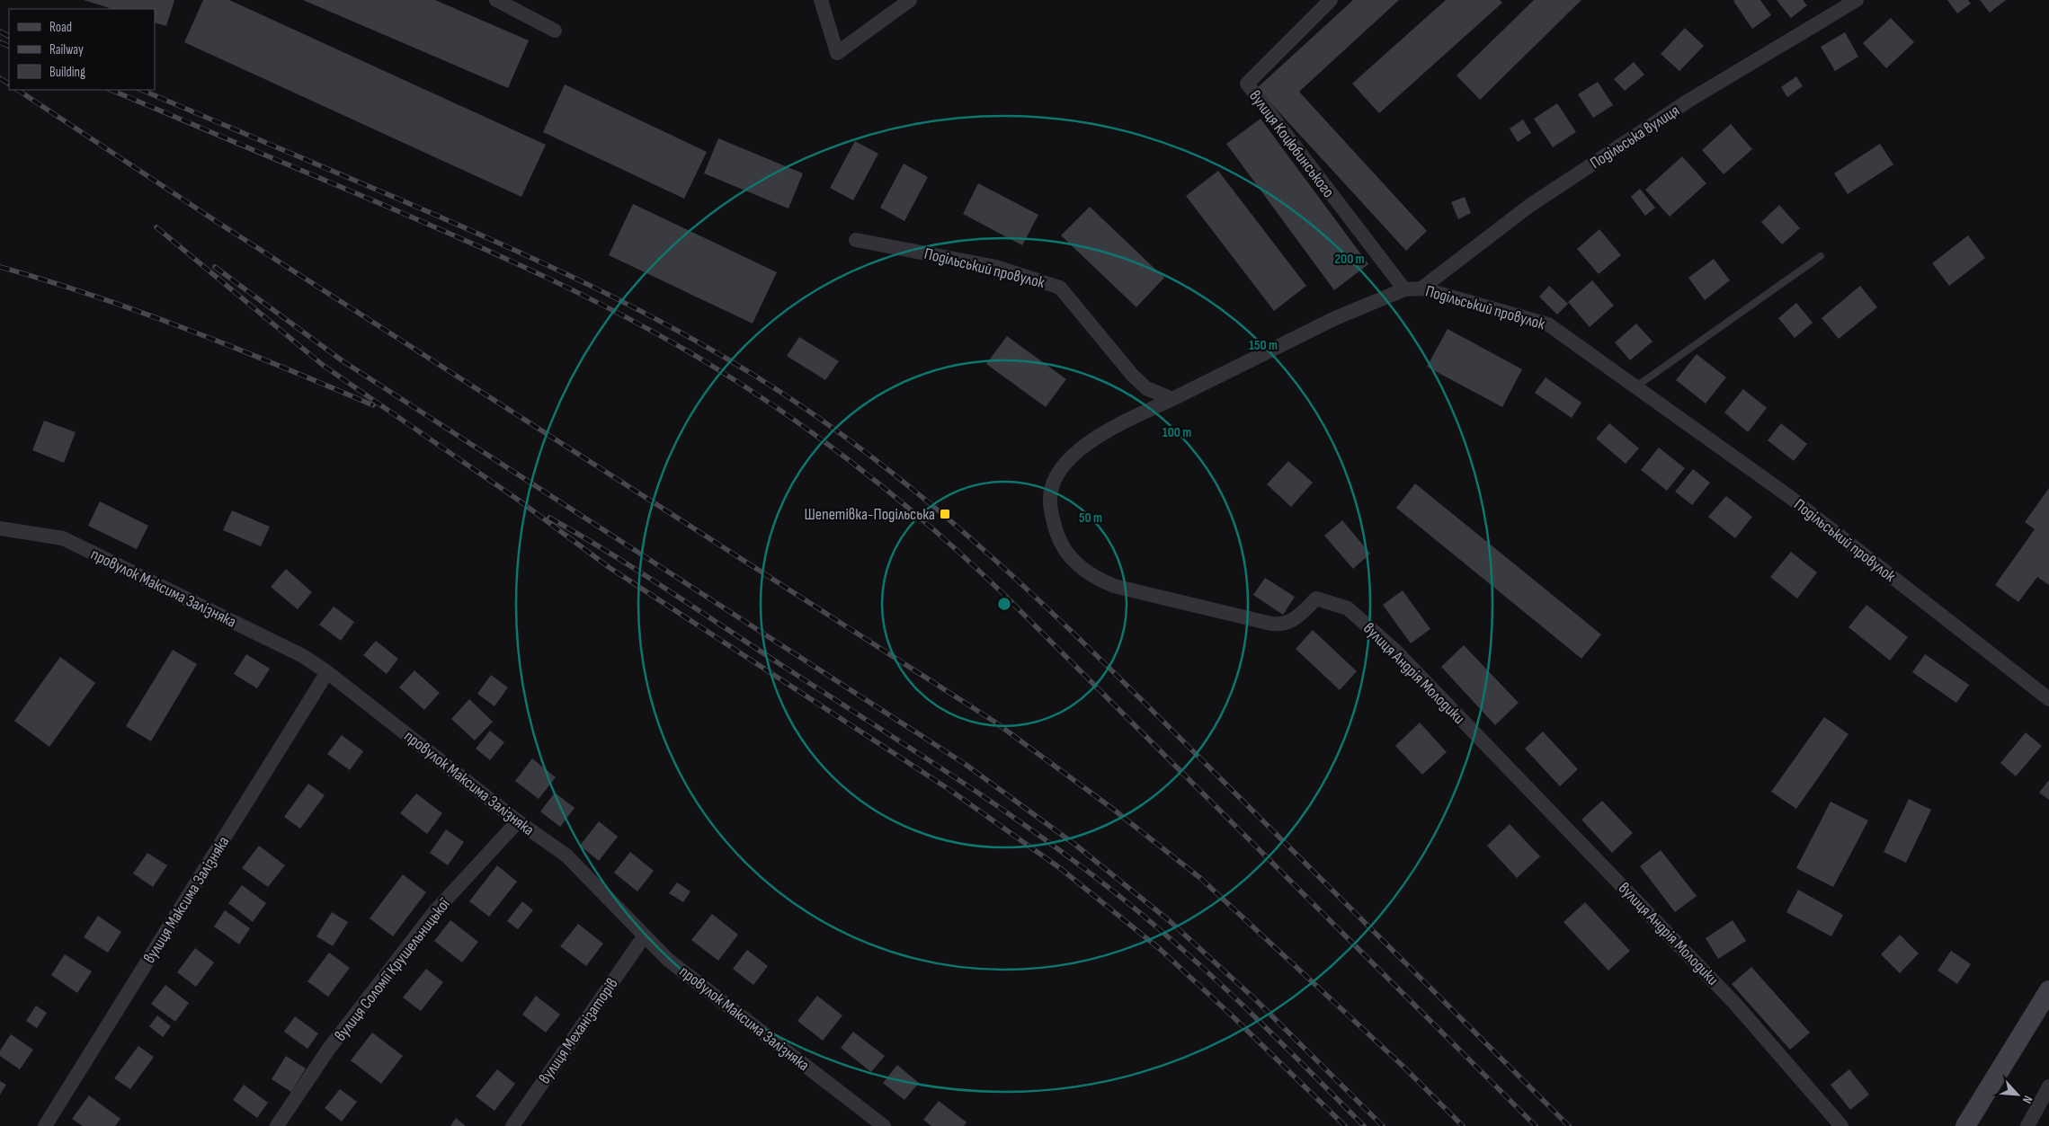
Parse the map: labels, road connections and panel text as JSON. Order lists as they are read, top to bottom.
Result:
{
  "streets": {
    "street": [
      "Подільська вулиця",
      "вулиця Коцюбинського",
      "Подільський провулок",
      "провулок Максима Залізняка",
      "вулиця Андрія Молодики",
      "вулиця Максима Залізняка",
      "вулиця Соломії Крушельницької",
      "вулиця Механізаторів"
    ]
  },
  "crossings": [
    ["Подільська вулиця", "Подільський провулок"],
    ["вулиця Коцюбинського", "Подільський провулок"],
    ["Подільський провулок", "вулиця Андрія Молодики"],
    ["провулок Максима Залізняка", "вулиця Максима Залізняка"],
    ["провулок Максима Залізняка", "вулиця Соломії Крушельницької"],
    ["провулок Максима Залізняка", "вулиця Механізаторів"]
  ],
  "places": {
    "transit": ["Шепетівка-Подільська"]
  },
  "legend": ["Road", "Railway", "Building"],
  "north": "bottom right",
  "rings": [
    "200 m",
    "150 m",
    "100 m",
    "50 m"
  ]
}
